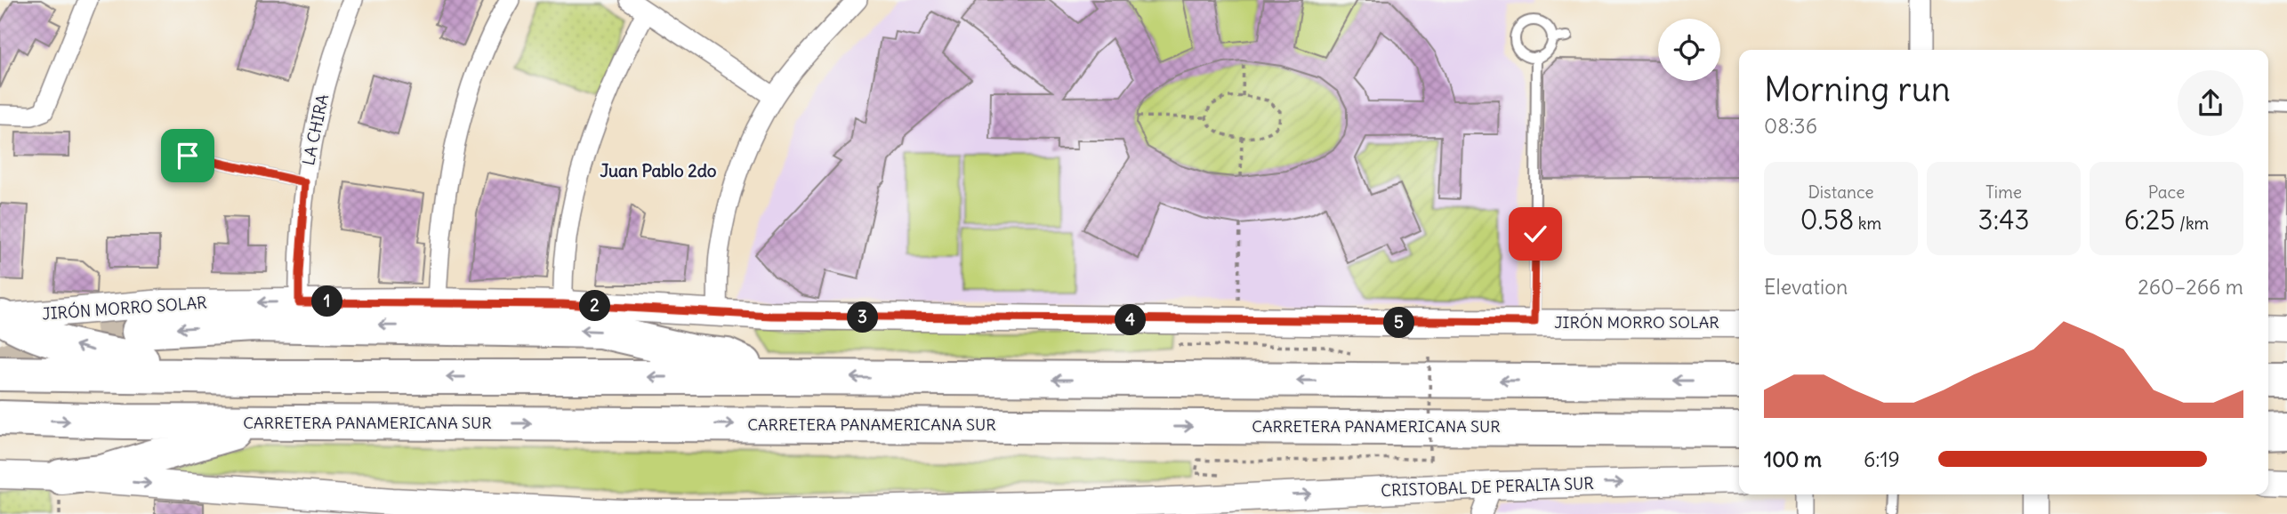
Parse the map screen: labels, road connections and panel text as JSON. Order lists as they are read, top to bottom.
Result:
{
  "streets": {
    "highway": ["CARRETERA PANAMERICANA SUR"],
    "street": ["LA CHIRA", "JIRÓN MORRO SOLAR", "CRISTOBAL DE PERALTA SUR"]
  },
  "crossings": [
    ["LA CHIRA", "JIRÓN MORRO SOLAR"]
  ],
  "one_way": ["CRISTOBAL DE PERALTA SUR"],
  "districts": ["Juan Pablo 2do"],
  "page": {
    "heading": ["Morning run", "08:36"],
    "stats": [
      ["Distance", "0.58 km"],
      ["Time", "3:43"],
      ["Pace", "6:25 /km"]
    ],
    "chart": ["Elevation", "260–266 m"],
    "pins": [
      "1",
      "2",
      "3",
      "4",
      "5"
    ],
    "list": [
      {
        "name": "100 m",
        "note": "6:19"
      }
    ]
  }
}
